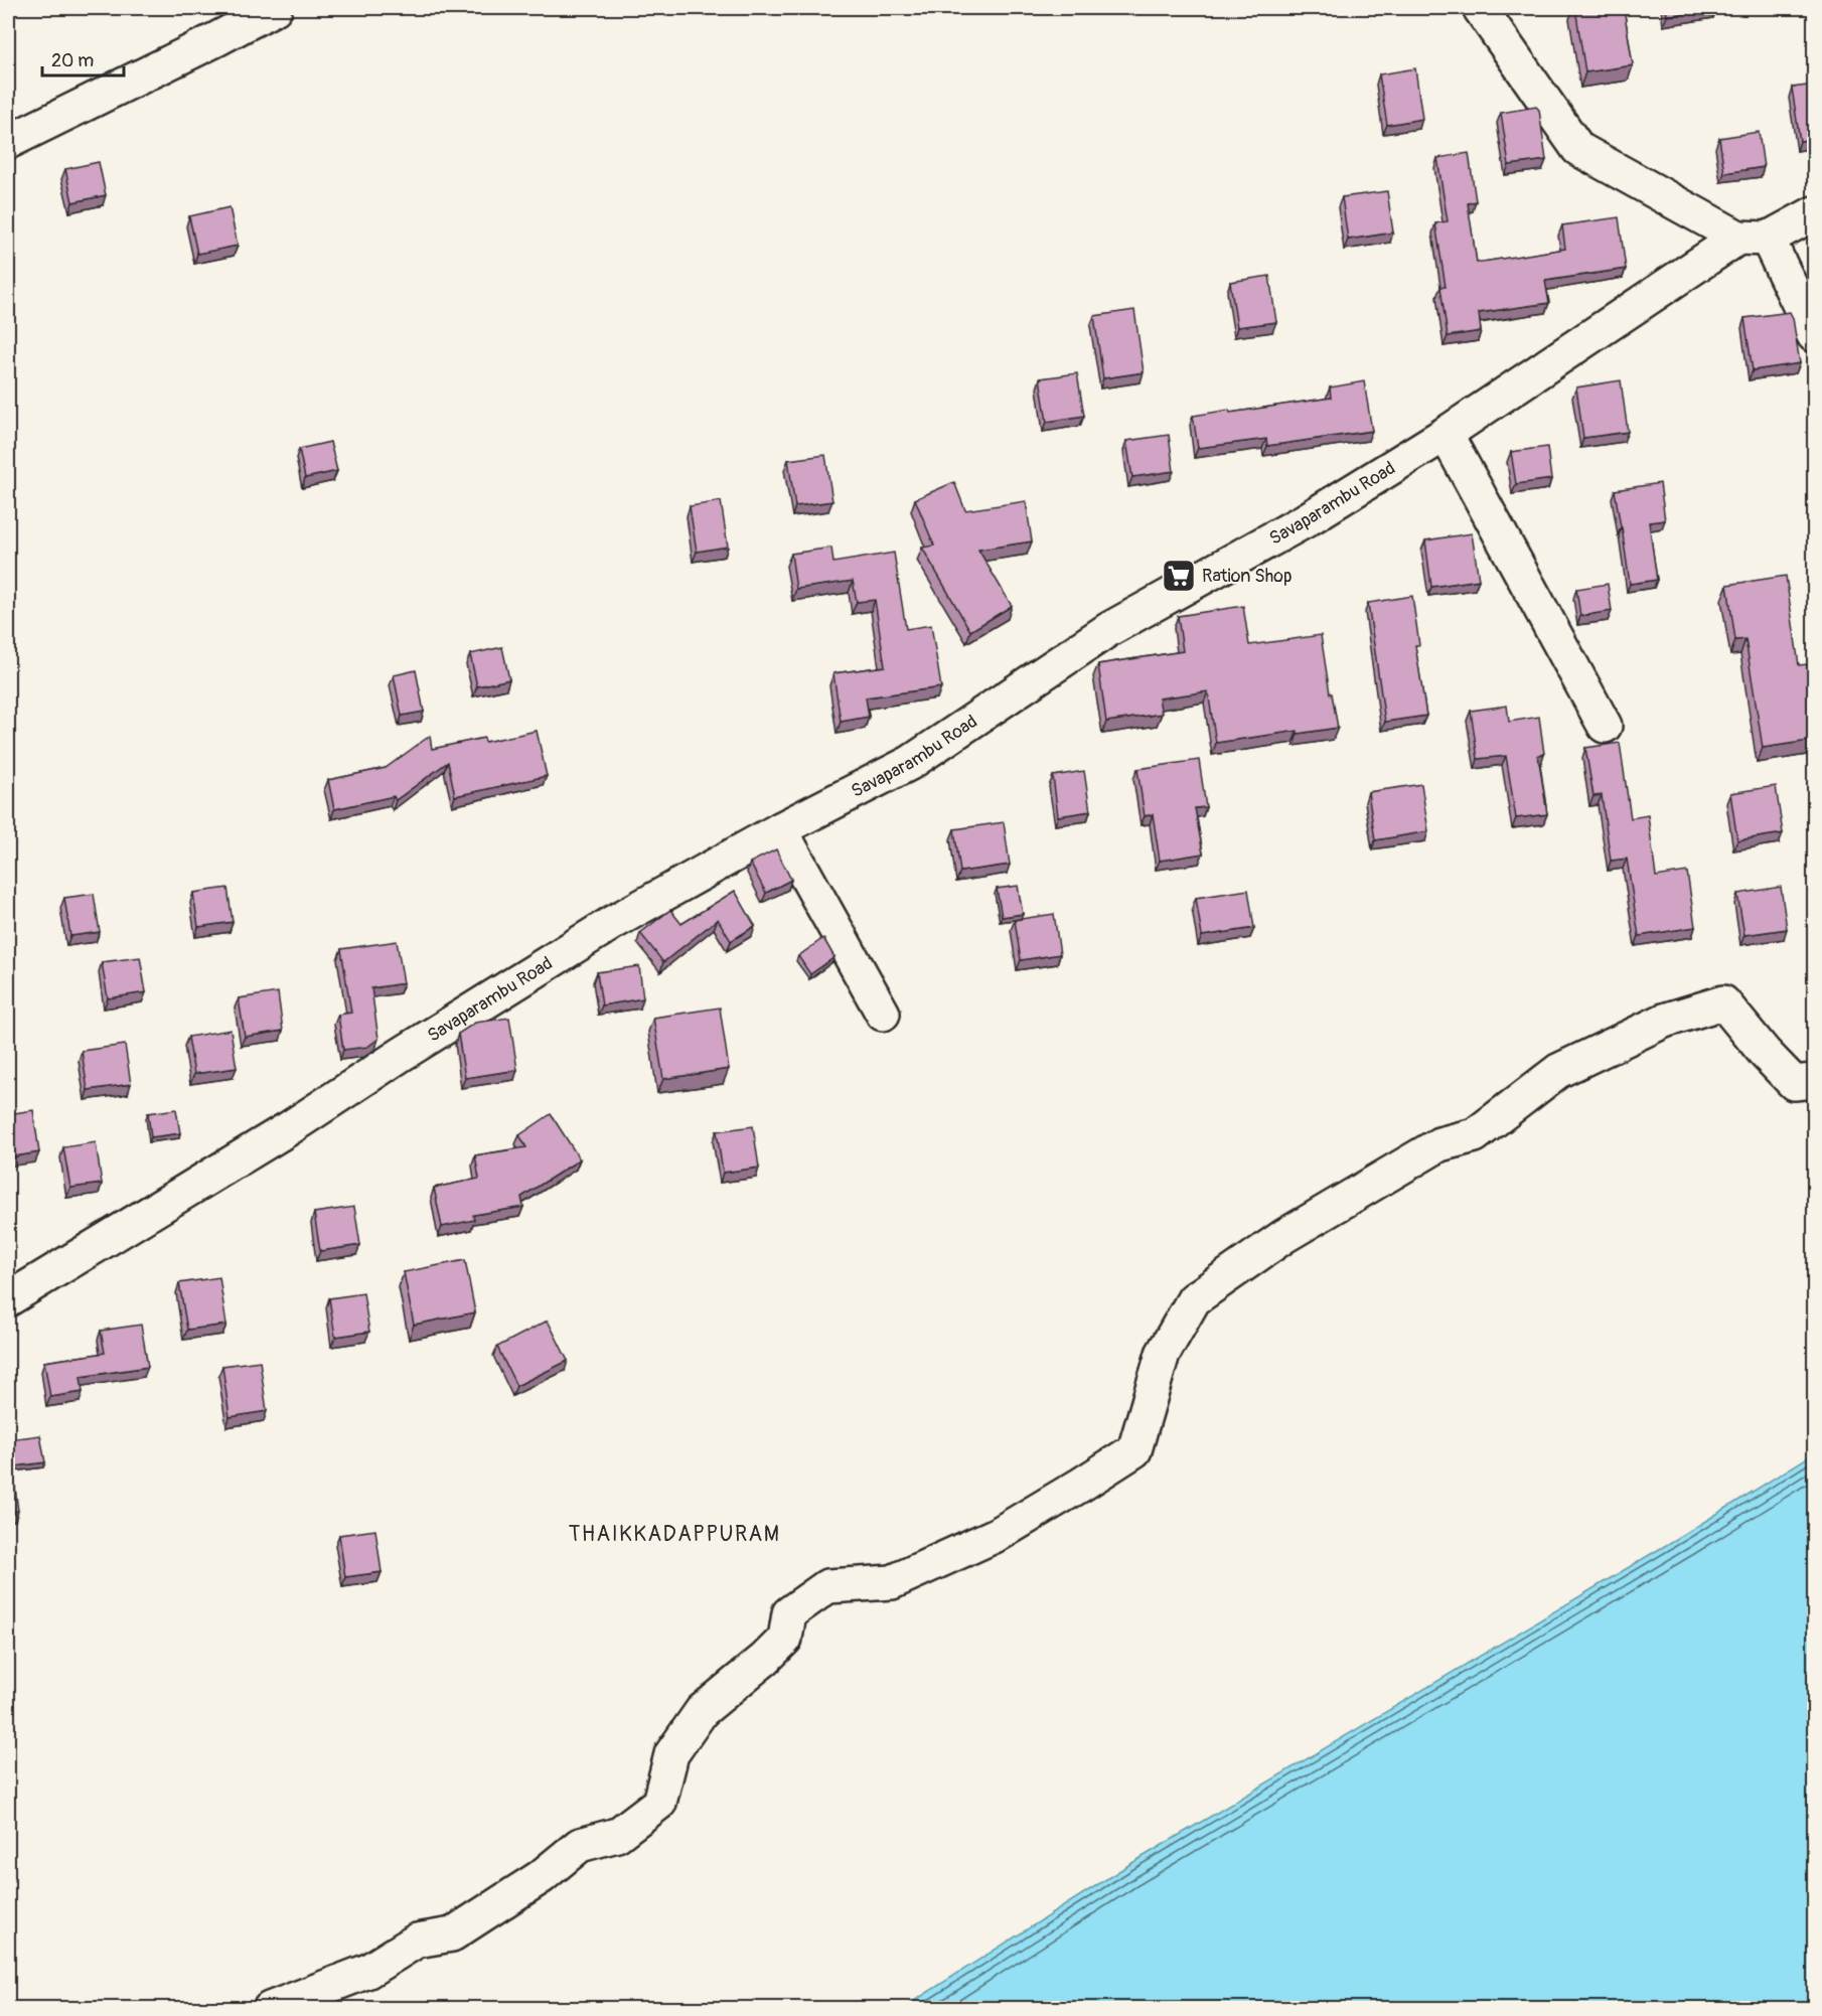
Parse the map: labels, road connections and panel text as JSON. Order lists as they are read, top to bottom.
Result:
{
  "streets": {
    "street": ["Savaparambu Road"]
  },
  "districts": ["THAIKKADAPPURAM"],
  "places": {
    "supermarket": ["Ration Shop"]
  },
  "scale_bar": "20 m"
}
